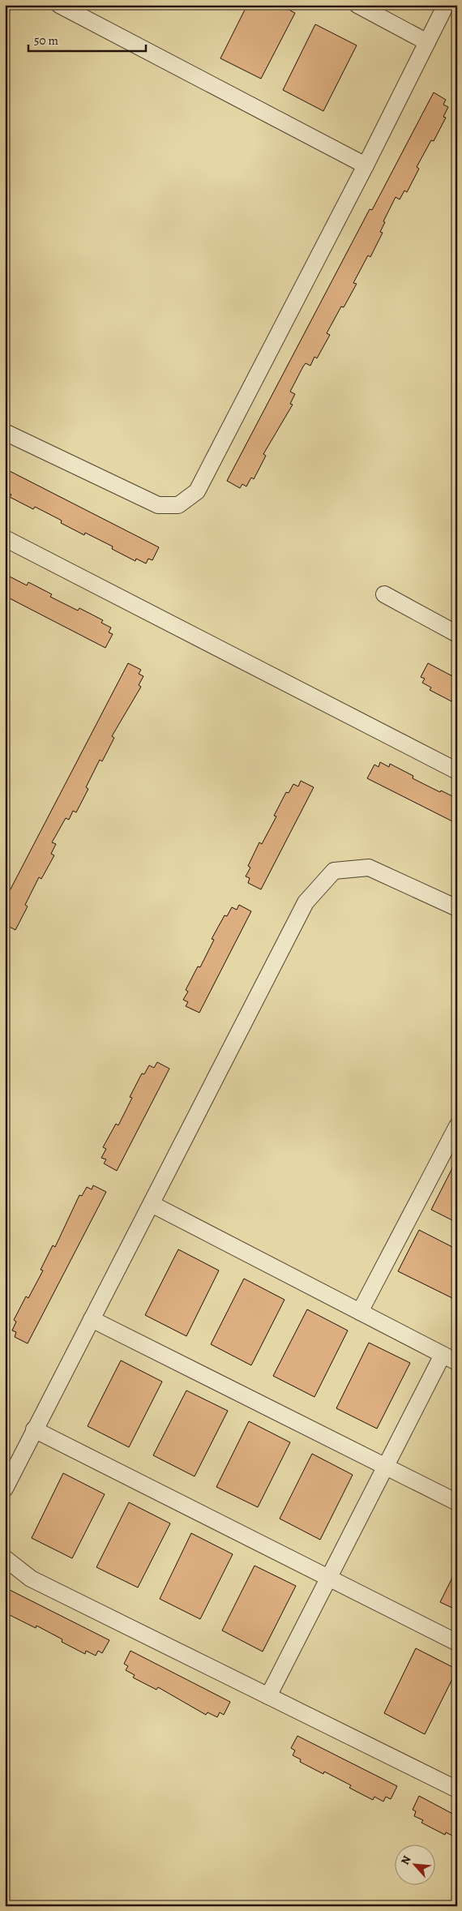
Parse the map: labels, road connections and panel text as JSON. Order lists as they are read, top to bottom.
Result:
{
  "scale_bar": "50 m",
  "north": "top left"
}
